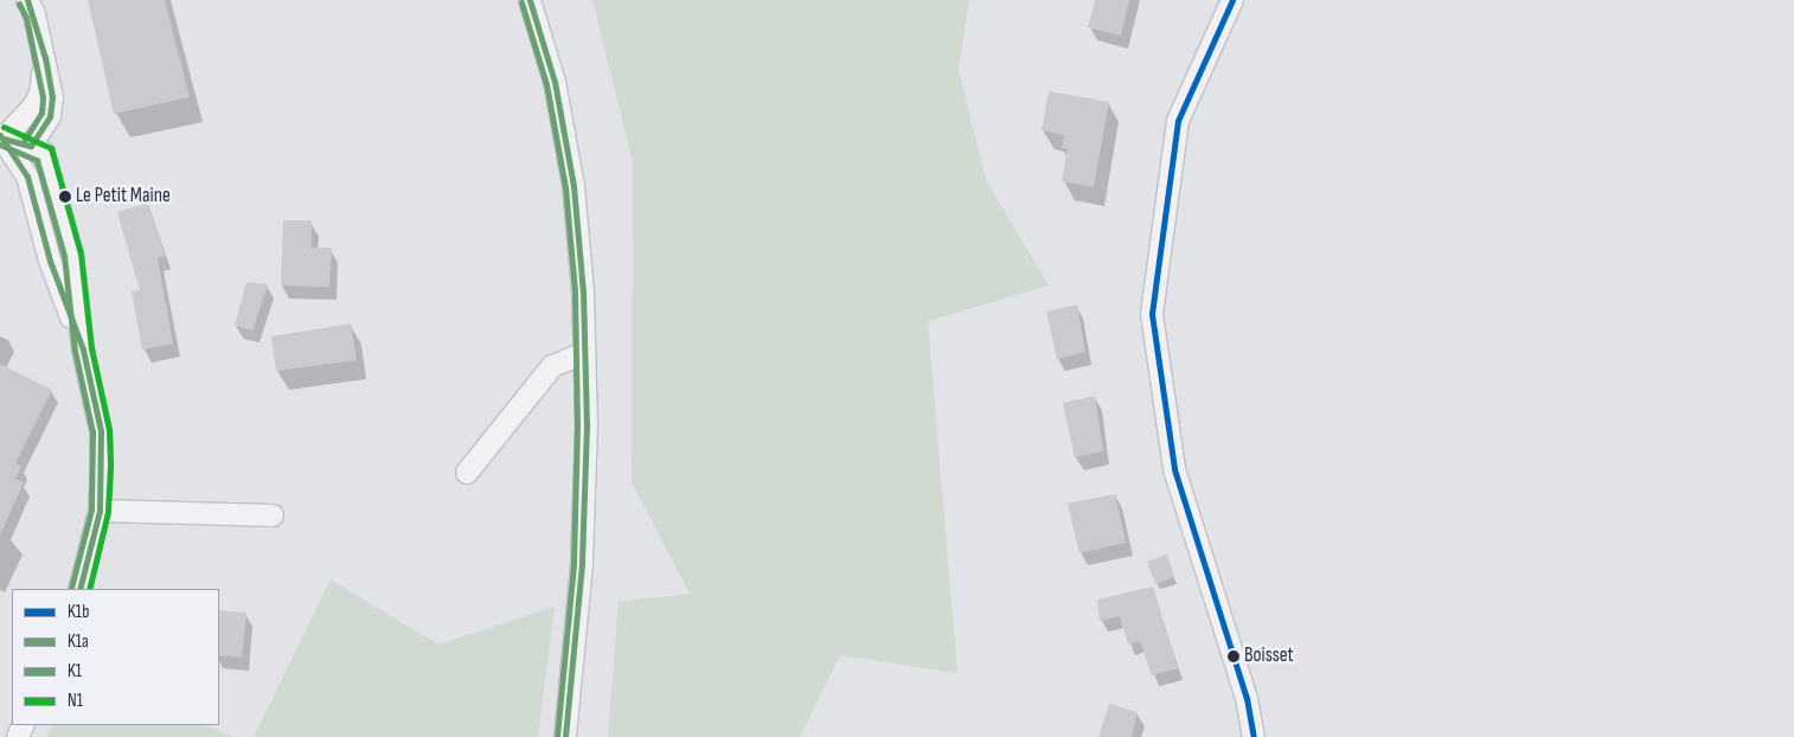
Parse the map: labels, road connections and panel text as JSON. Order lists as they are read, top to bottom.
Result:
{
  "places": ["Le Petit Maine", "Boisset"],
  "lines": [
    "transit line K1b",
    "transit line K1a",
    "transit line K1",
    "transit line N1"
  ],
  "legend": [
    "K1b",
    "K1a",
    "K1",
    "N1"
  ]
}
